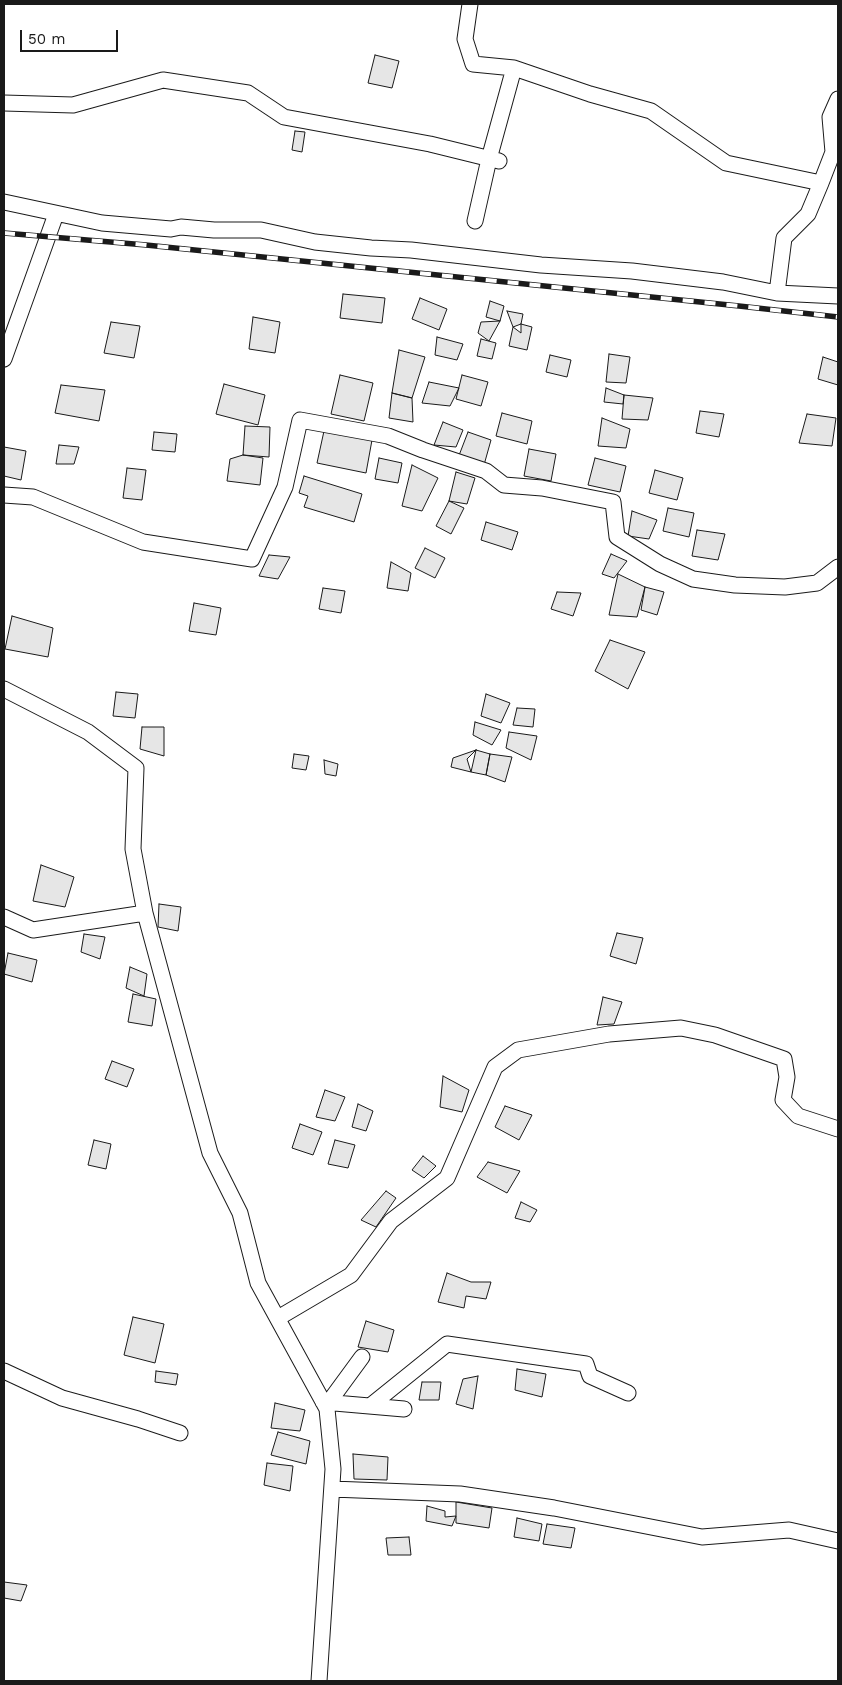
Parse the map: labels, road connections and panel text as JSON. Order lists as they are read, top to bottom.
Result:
{
  "scale_bar": "50 m"
}
